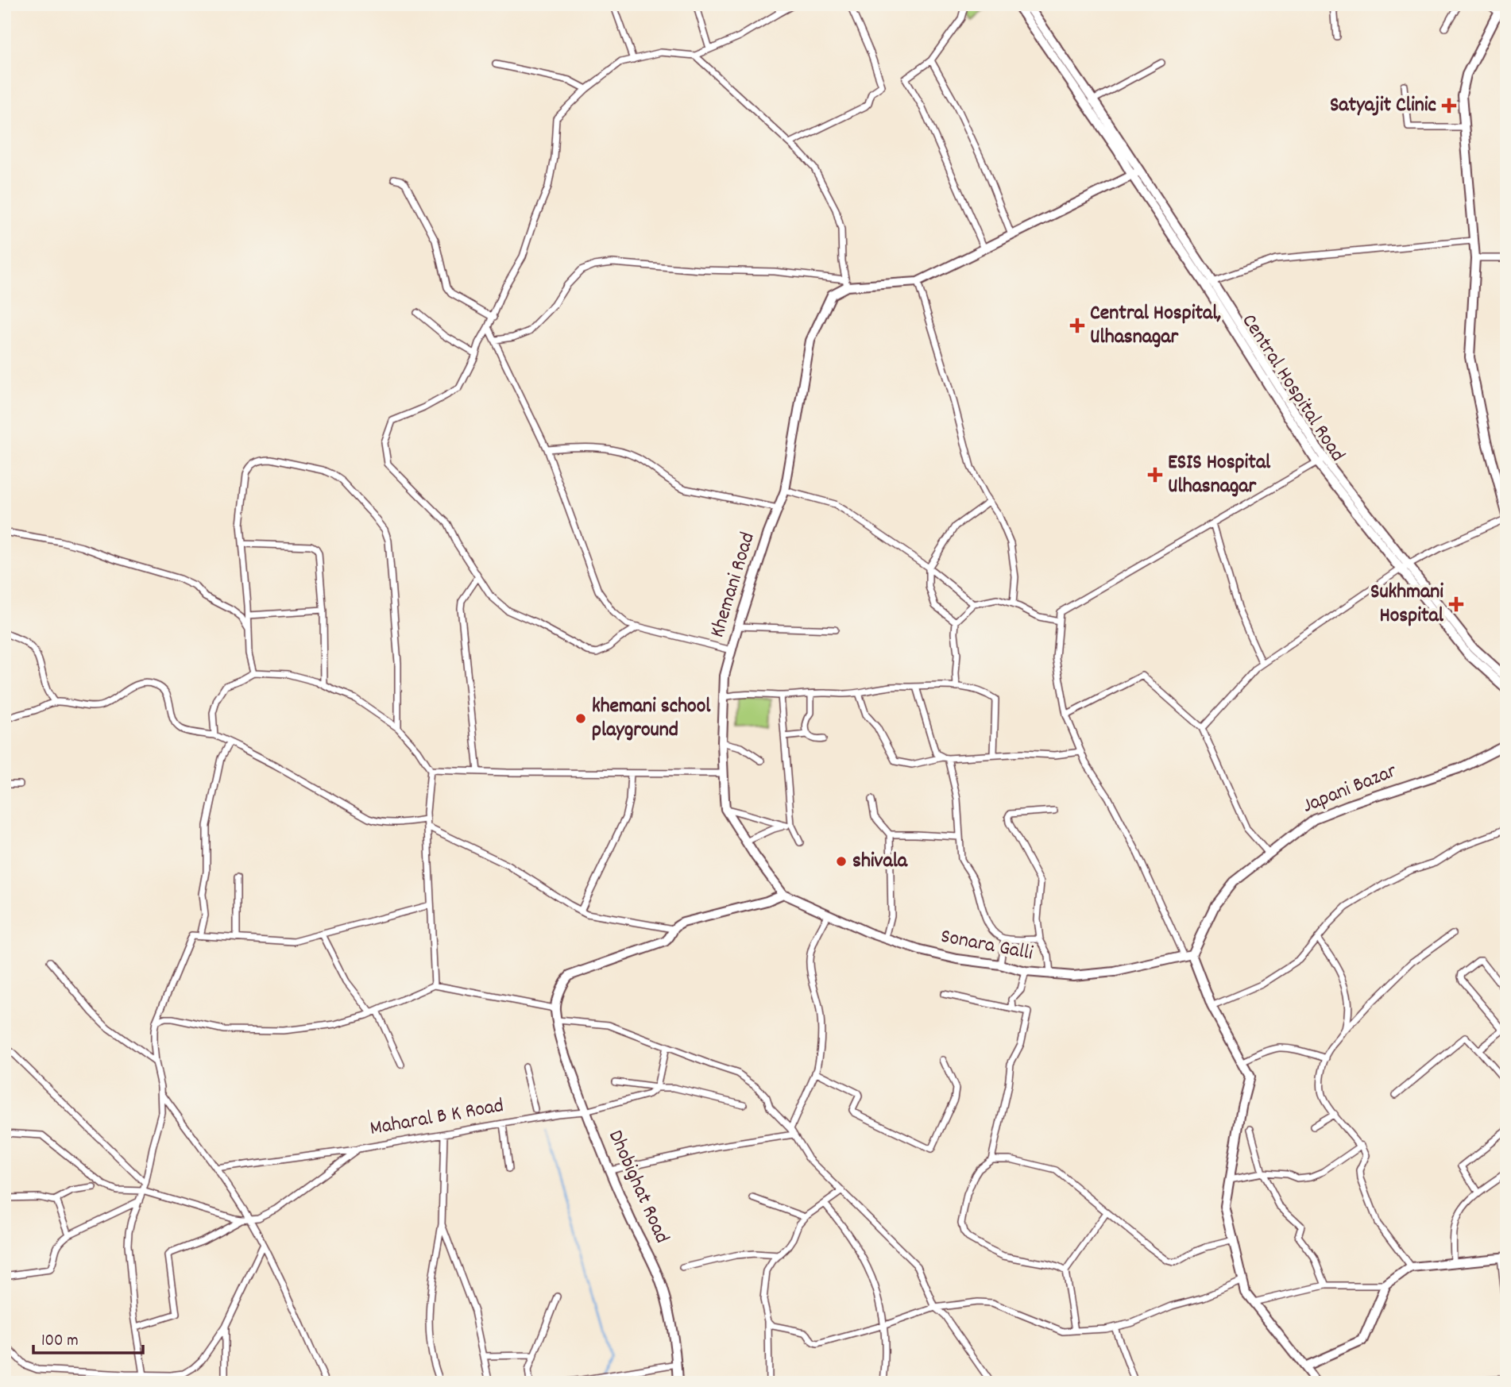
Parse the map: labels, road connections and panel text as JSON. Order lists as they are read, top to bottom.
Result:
{
  "streets": {
    "street": [
      "Central Hospital Road",
      "Khemani Road",
      "Japani Bazar",
      "Sonara Galli",
      "Maharal B K Road",
      "Dhobighat Road"
    ]
  },
  "crossings": [
    ["Khemani Road", "Sonara Galli"],
    ["Japani Bazar", "Sonara Galli"],
    ["Maharal B K Road", "Dhobighat Road"]
  ],
  "places": {
    "health": [
      "Satyajit Clinic",
      "Central Hospital, Ulhasnagar",
      "ESIS Hospital Ulhasnagar",
      "Sukhmani Hospital"
    ],
    "other": ["khemani school playground", "shivala"]
  },
  "scale_bar": "100 m"
}
